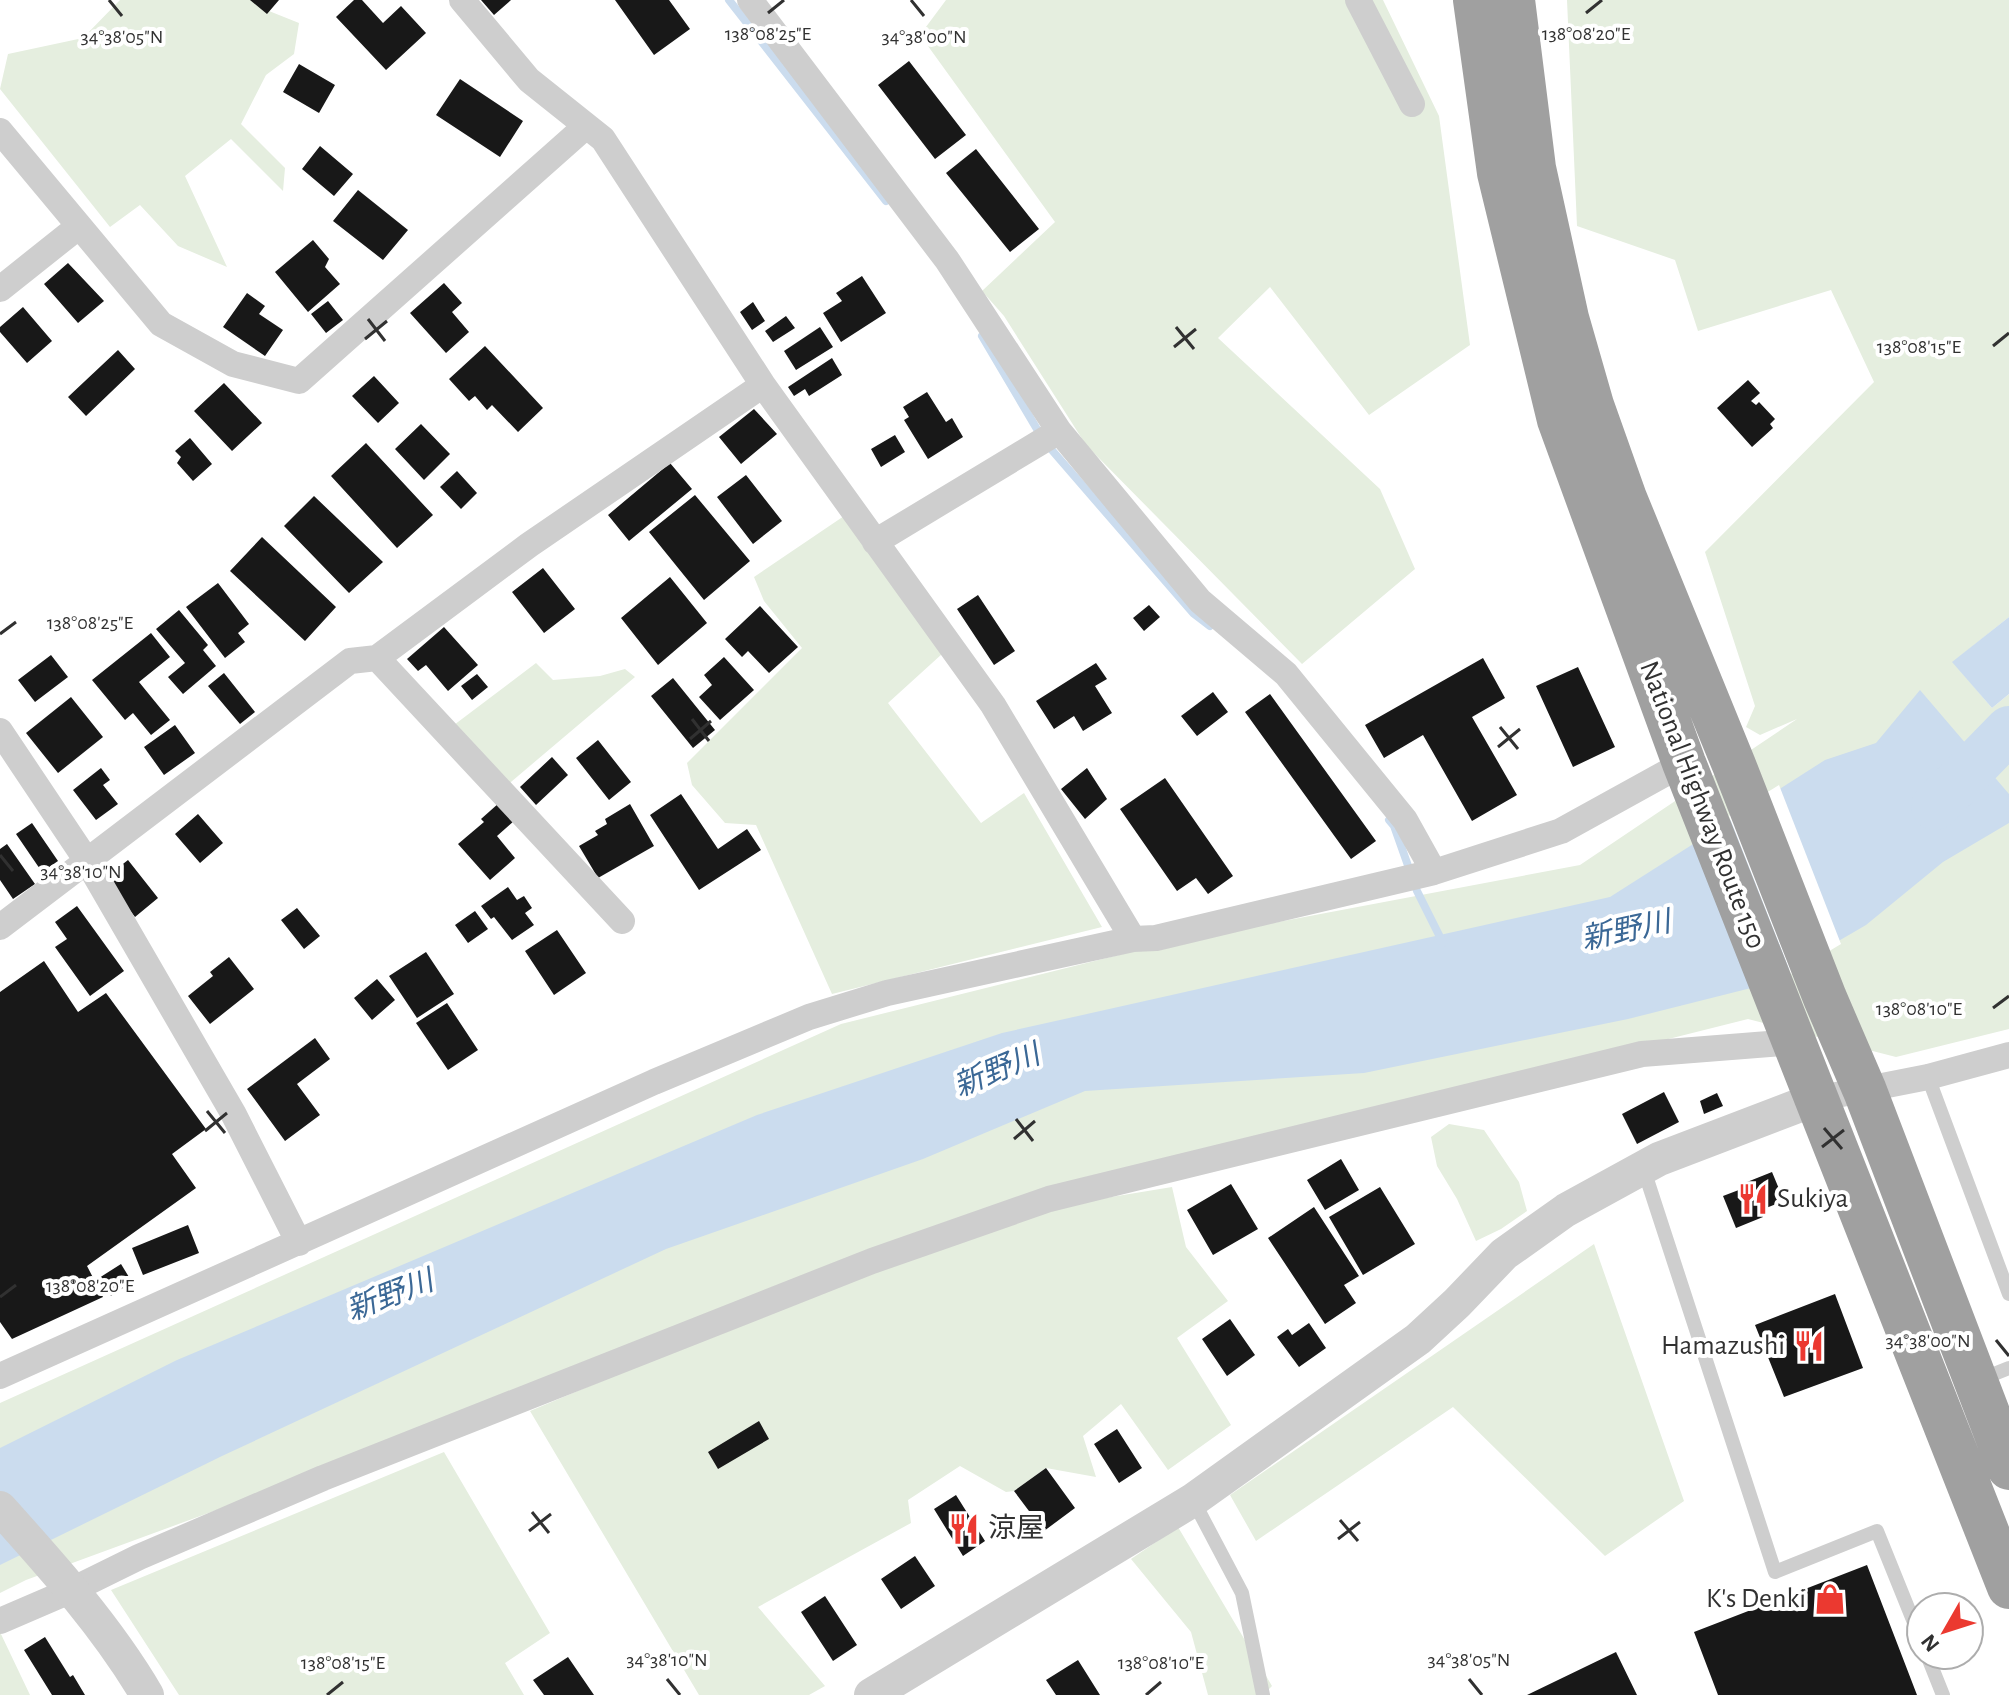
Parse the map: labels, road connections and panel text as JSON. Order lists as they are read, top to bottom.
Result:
{
  "streets": {
    "highway": ["National Highway Route 150"]
  },
  "water": ["新野川"],
  "places": {
    "restaurant": ["Sukiya", "Hamazushi", "涼屋"],
    "shop": ["K's Denki"]
  },
  "north": "bottom left",
  "coordinates": [
    "138°08'25\"E",
    "138°08'20\"E",
    "34°38'05\"N",
    "34°38'00\"N",
    "138°08'15\"E",
    "34°38'10\"N",
    "138°08'10\"E"
  ]
}
